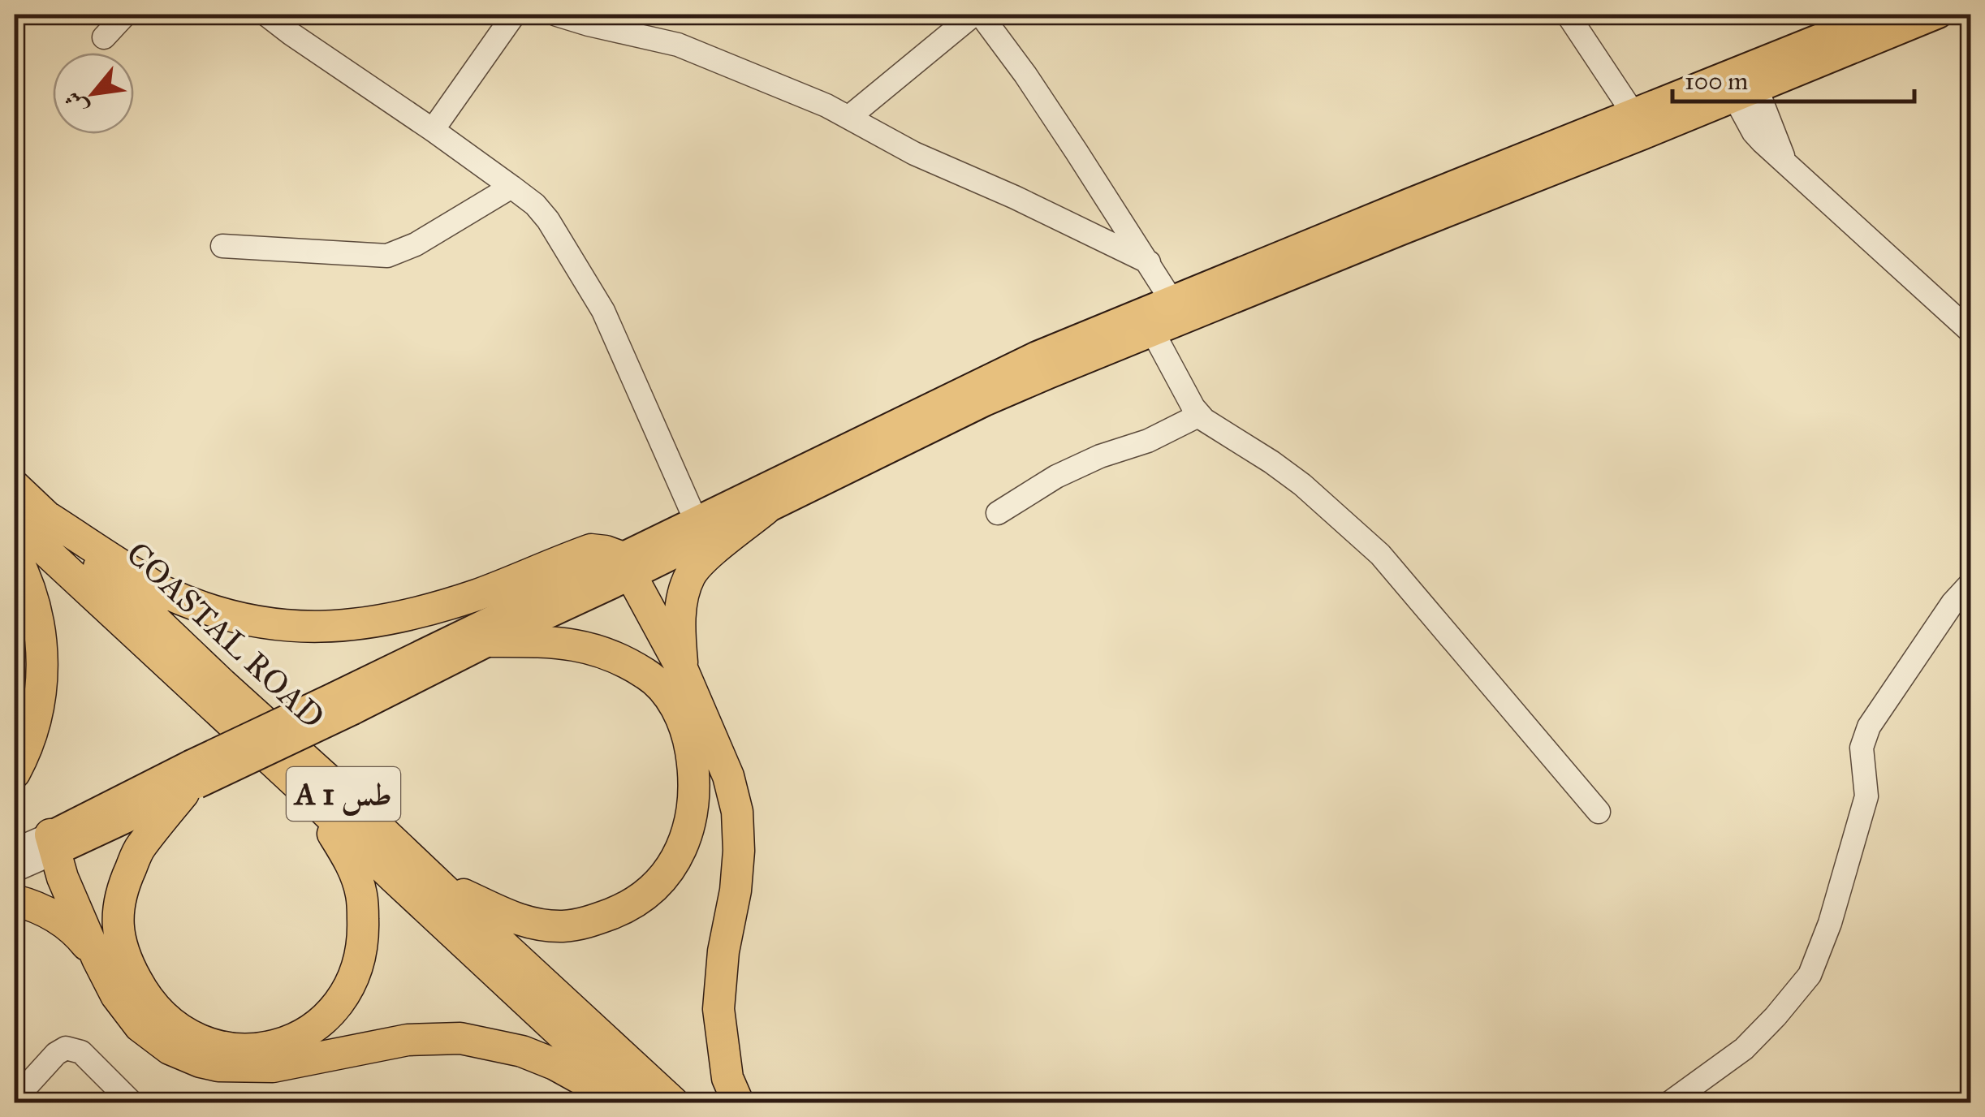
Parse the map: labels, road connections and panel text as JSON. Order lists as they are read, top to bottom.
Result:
{
  "streets": {
    "highway": ["COASTAL ROAD", "A 1 طس"]
  },
  "scale_bar": "100 m",
  "north": "bottom left"
}
